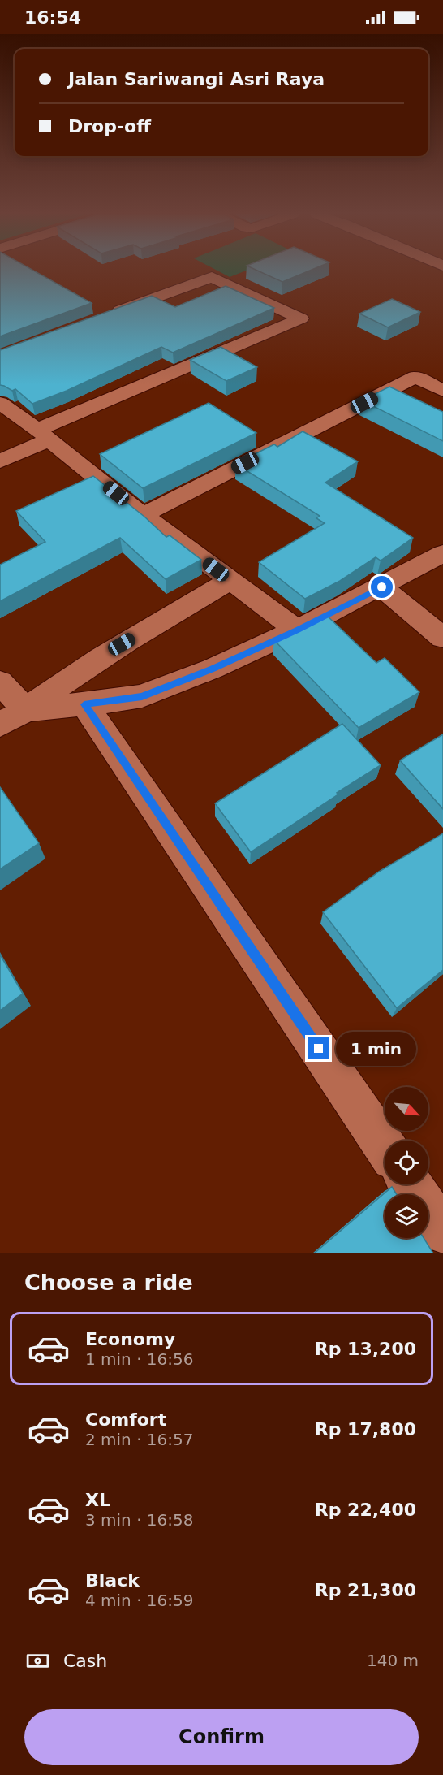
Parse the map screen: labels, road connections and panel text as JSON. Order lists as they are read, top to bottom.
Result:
{
  "north": "bottom right",
  "page": {
    "status": "16:54",
    "banner": ["Jalan Sariwangi Asri Raya", "Drop-off"],
    "bubble": "1 min",
    "heading": "Choose a ride",
    "list": [
      {
        "name": "Economy",
        "note": "1 min · 16:56",
        "value": "Rp 13,200"
      },
      {
        "name": "Comfort",
        "note": "2 min · 16:57",
        "value": "Rp 17,800"
      },
      {
        "name": "XL",
        "note": "3 min · 16:58",
        "value": "Rp 22,400"
      },
      {
        "name": "Black",
        "note": "4 min · 16:59",
        "value": "Rp 21,300"
      }
    ],
    "pay": ["Cash", "140 m"],
    "buttons": "Confirm"
  }
}
